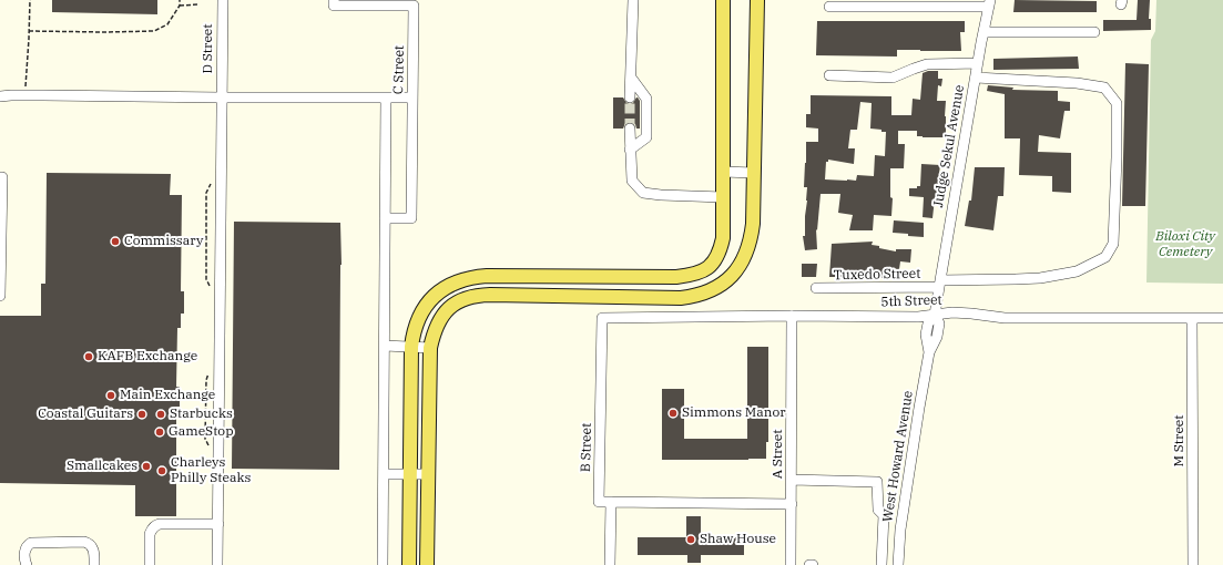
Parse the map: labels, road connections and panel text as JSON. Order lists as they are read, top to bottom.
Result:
{
  "streets": {
    "street": [
      "D Street",
      "C Street",
      "Judge Sekul Avenue",
      "Tuxedo Street",
      "5th Street",
      "M Street",
      "B Street",
      "A Street",
      "West Howard Avenue"
    ]
  },
  "crossings": [
    ["Judge Sekul Avenue", "Tuxedo Street"],
    ["Judge Sekul Avenue", "West Howard Avenue"],
    ["5th Street", "M Street"],
    ["5th Street", "B Street"],
    ["5th Street", "A Street"],
    ["5th Street", "West Howard Avenue"]
  ],
  "parks": ["Biloxi City Cemetery"],
  "places": [
    "Commissary",
    "KAFB Exchange",
    "Main Exchange",
    "Simmons Manor",
    "Coastal Guitars",
    "Starbucks",
    "GameStop",
    "Smallcakes",
    "Charleys Philly Steaks",
    "Shaw House"
  ]
}
